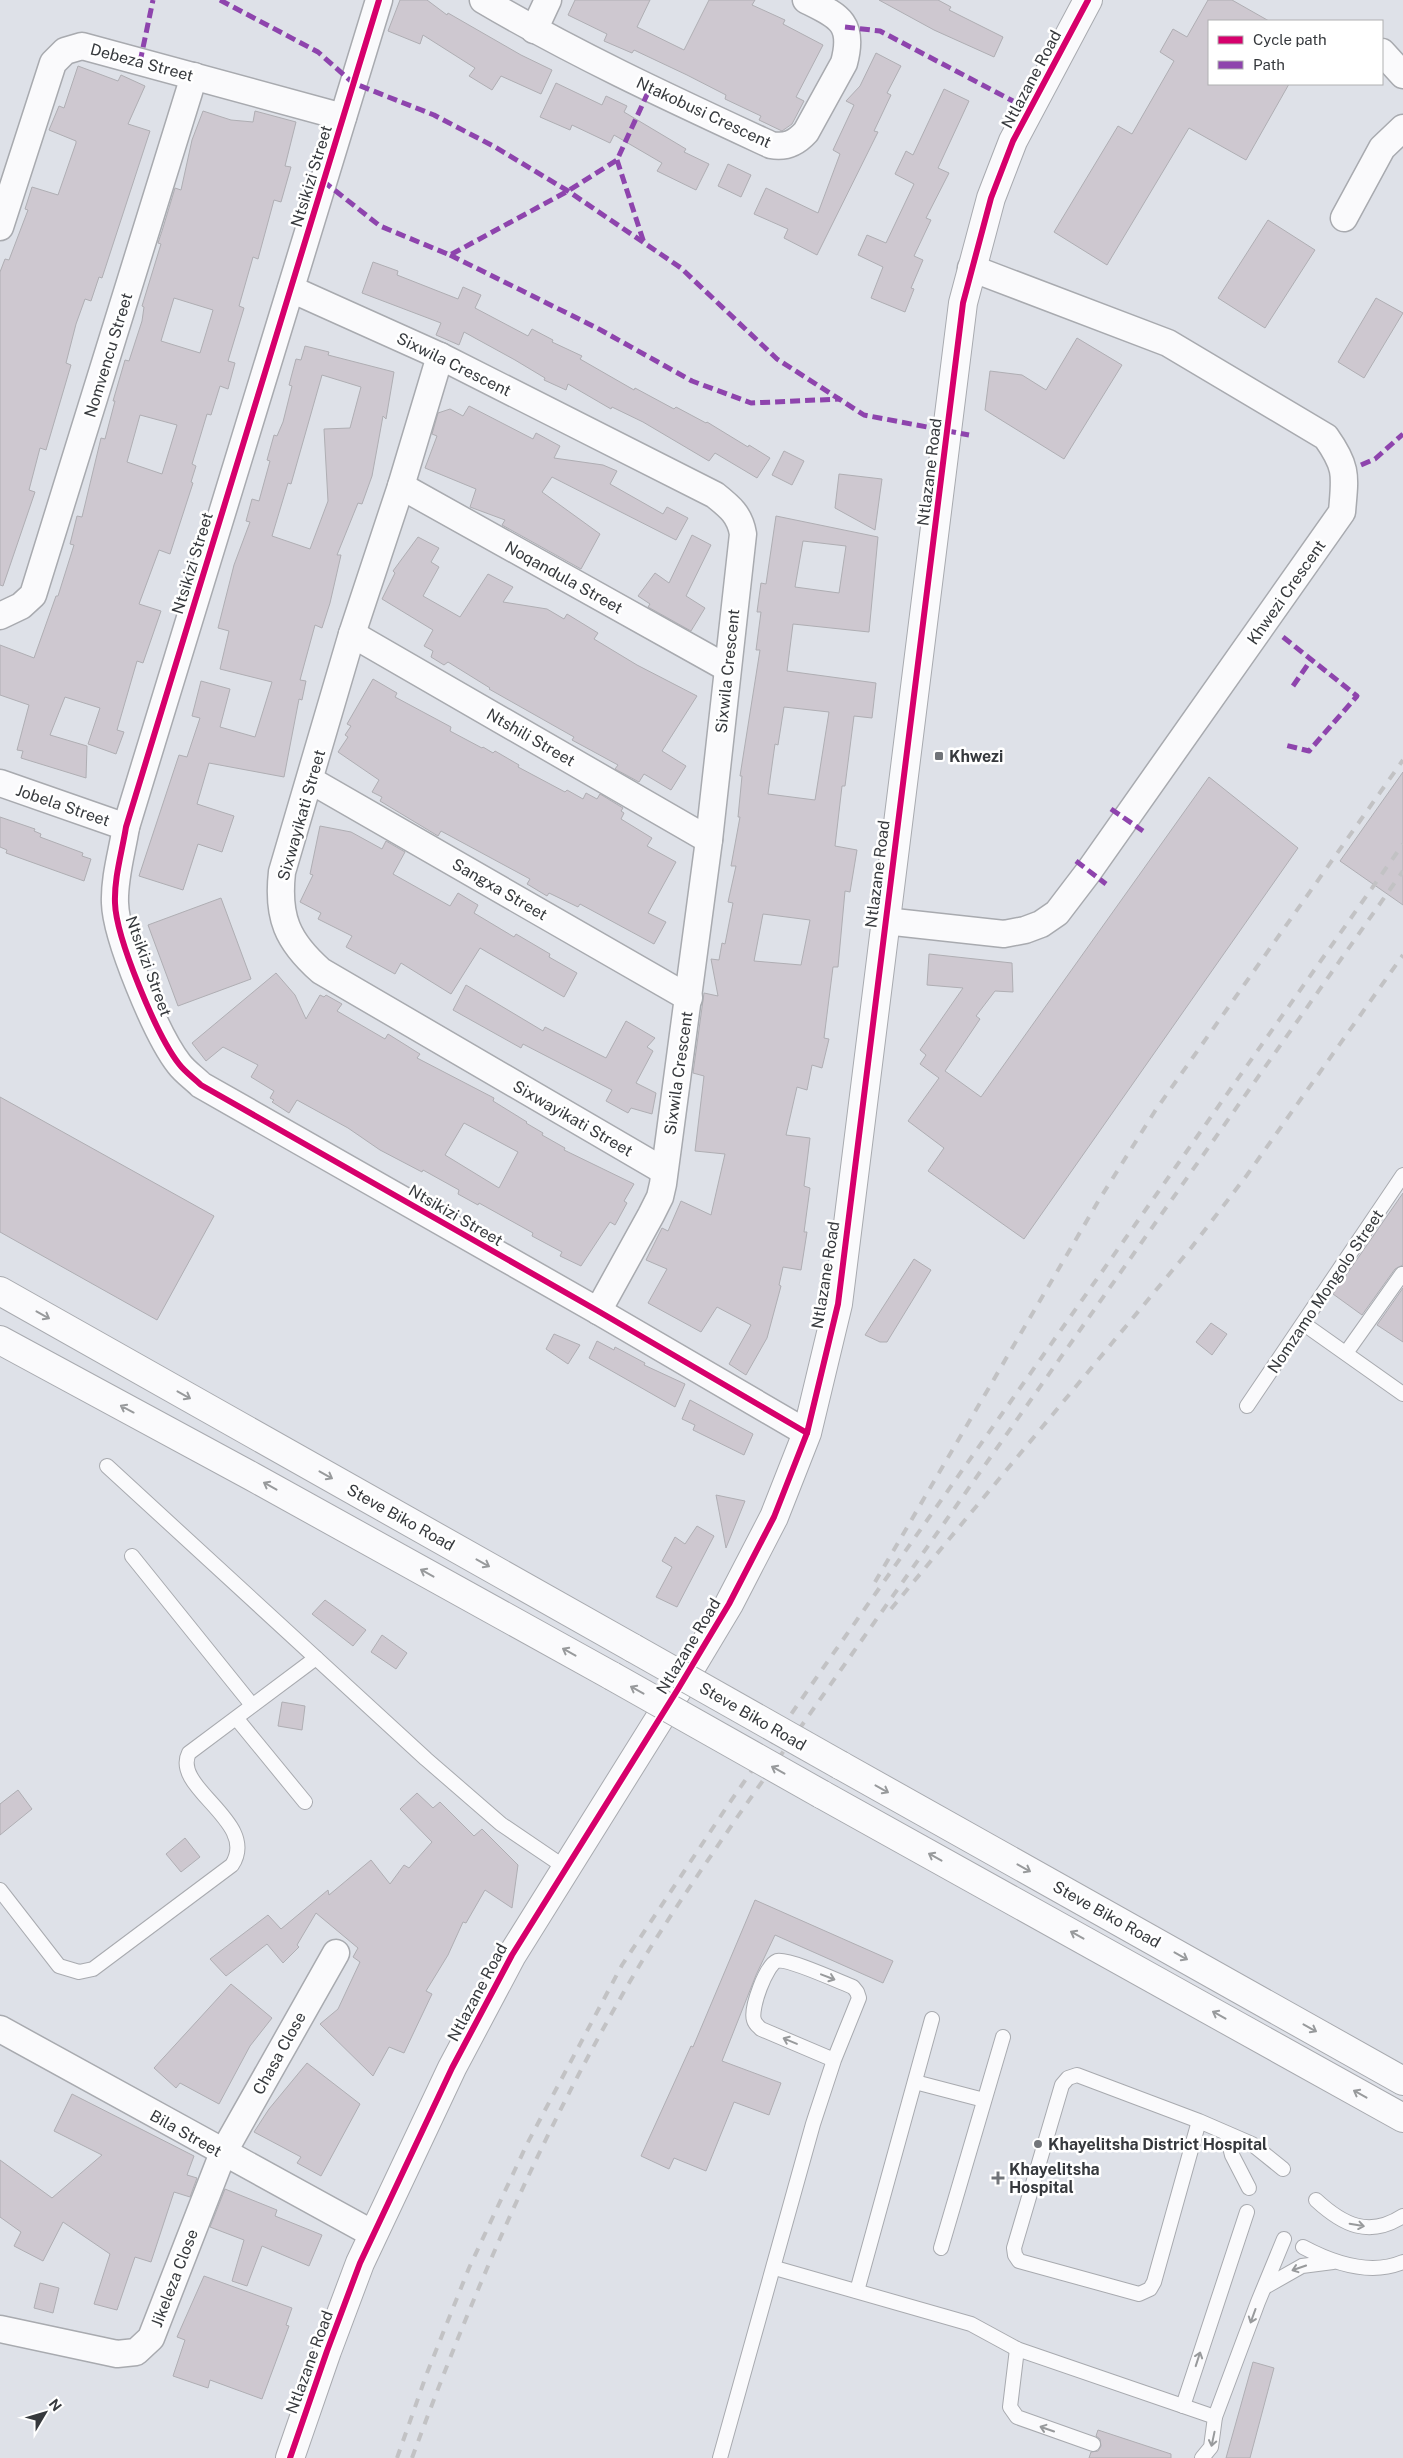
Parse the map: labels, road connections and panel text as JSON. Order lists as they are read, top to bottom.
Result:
{
  "streets": {
    "street": [
      "Debeza Street",
      "Ntlazane Road",
      "Ntakobusi Crescent",
      "Ntsikizi Street",
      "Nomvencu Street",
      "Sixwila Crescent",
      "Noqandula Street",
      "Khwezi Crescent",
      "Ntshili Street",
      "Jobela Street",
      "Sixwayikati Street",
      "Sangxa Street",
      "Steve Biko Road",
      "Chasa Close",
      "Bila Street",
      "Jikeleza Close"
    ],
    "lane": ["Nomzamo Mongolo Street"]
  },
  "crossings": [
    ["Debeza Street", "Ntsikizi Street"],
    ["Debeza Street", "Nomvencu Street"],
    ["Ntlazane Road", "Ntsikizi Street"],
    ["Ntlazane Road", "Khwezi Crescent"],
    ["Ntlazane Road", "Bila Street"],
    ["Ntsikizi Street", "Sixwila Crescent"],
    ["Ntsikizi Street", "Jobela Street"],
    ["Sixwila Crescent", "Noqandula Street"],
    ["Sixwila Crescent", "Ntshili Street"],
    ["Sixwila Crescent", "Sixwayikati Street"],
    ["Sixwila Crescent", "Sangxa Street"],
    ["Noqandula Street", "Sixwayikati Street"],
    ["Ntshili Street", "Sixwayikati Street"],
    ["Sixwayikati Street", "Sangxa Street"],
    ["Chasa Close", "Bila Street"],
    ["Chasa Close", "Jikeleza Close"],
    ["Bila Street", "Jikeleza Close"]
  ],
  "places": {
    "transit": ["Khwezi"],
    "other": ["Khayelitsha District Hospital"],
    "health": ["Khayelitsha Hospital"]
  },
  "legend": ["Cycle path", "Path"],
  "north": "top right"
}
